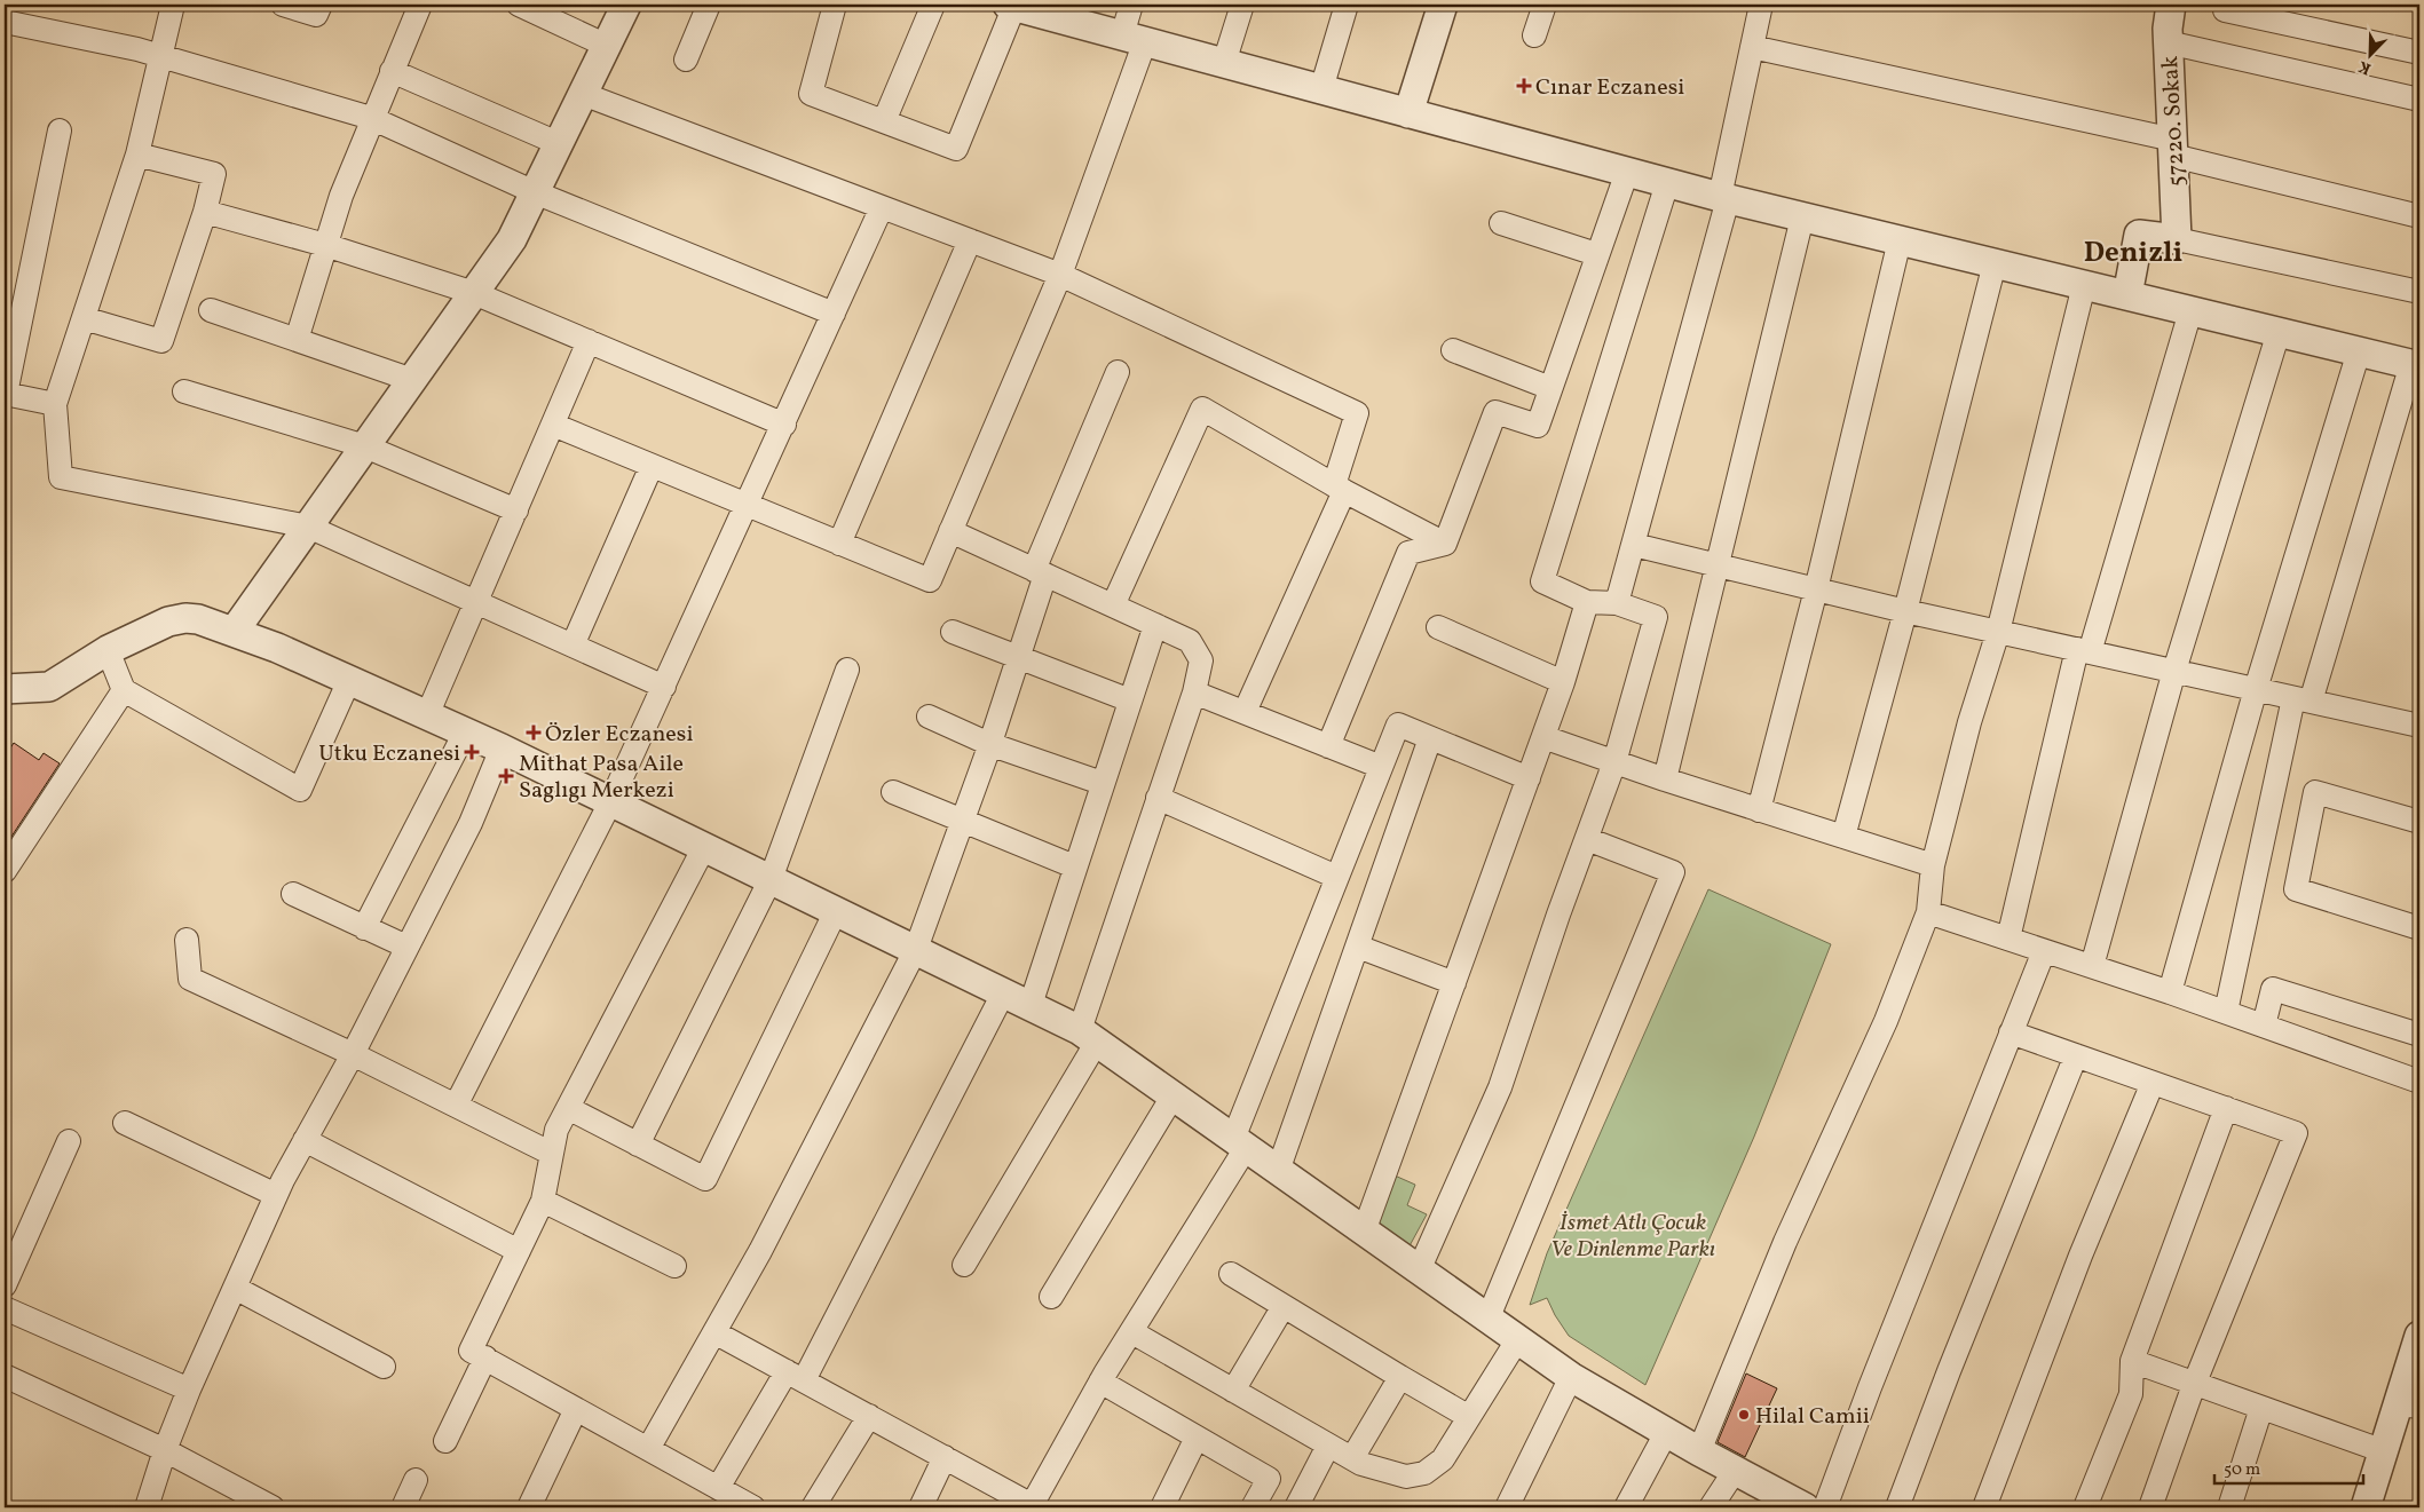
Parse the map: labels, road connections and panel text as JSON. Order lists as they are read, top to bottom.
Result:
{
  "streets": {
    "street": ["57220. Sokak"]
  },
  "districts": ["Denizli"],
  "parks": ["İsmet Atlı Çocuk Ve Dinlenme Parkı"],
  "places": {
    "health": [
      "Cınar Eczanesi",
      "Özler Eczanesi",
      "Utku Eczanesi",
      "Mithat Pasa Aile Saglıgı Merkezi"
    ],
    "other": ["Hilal Camii"]
  },
  "scale_bar": "50 m",
  "north": "bottom left"
}
